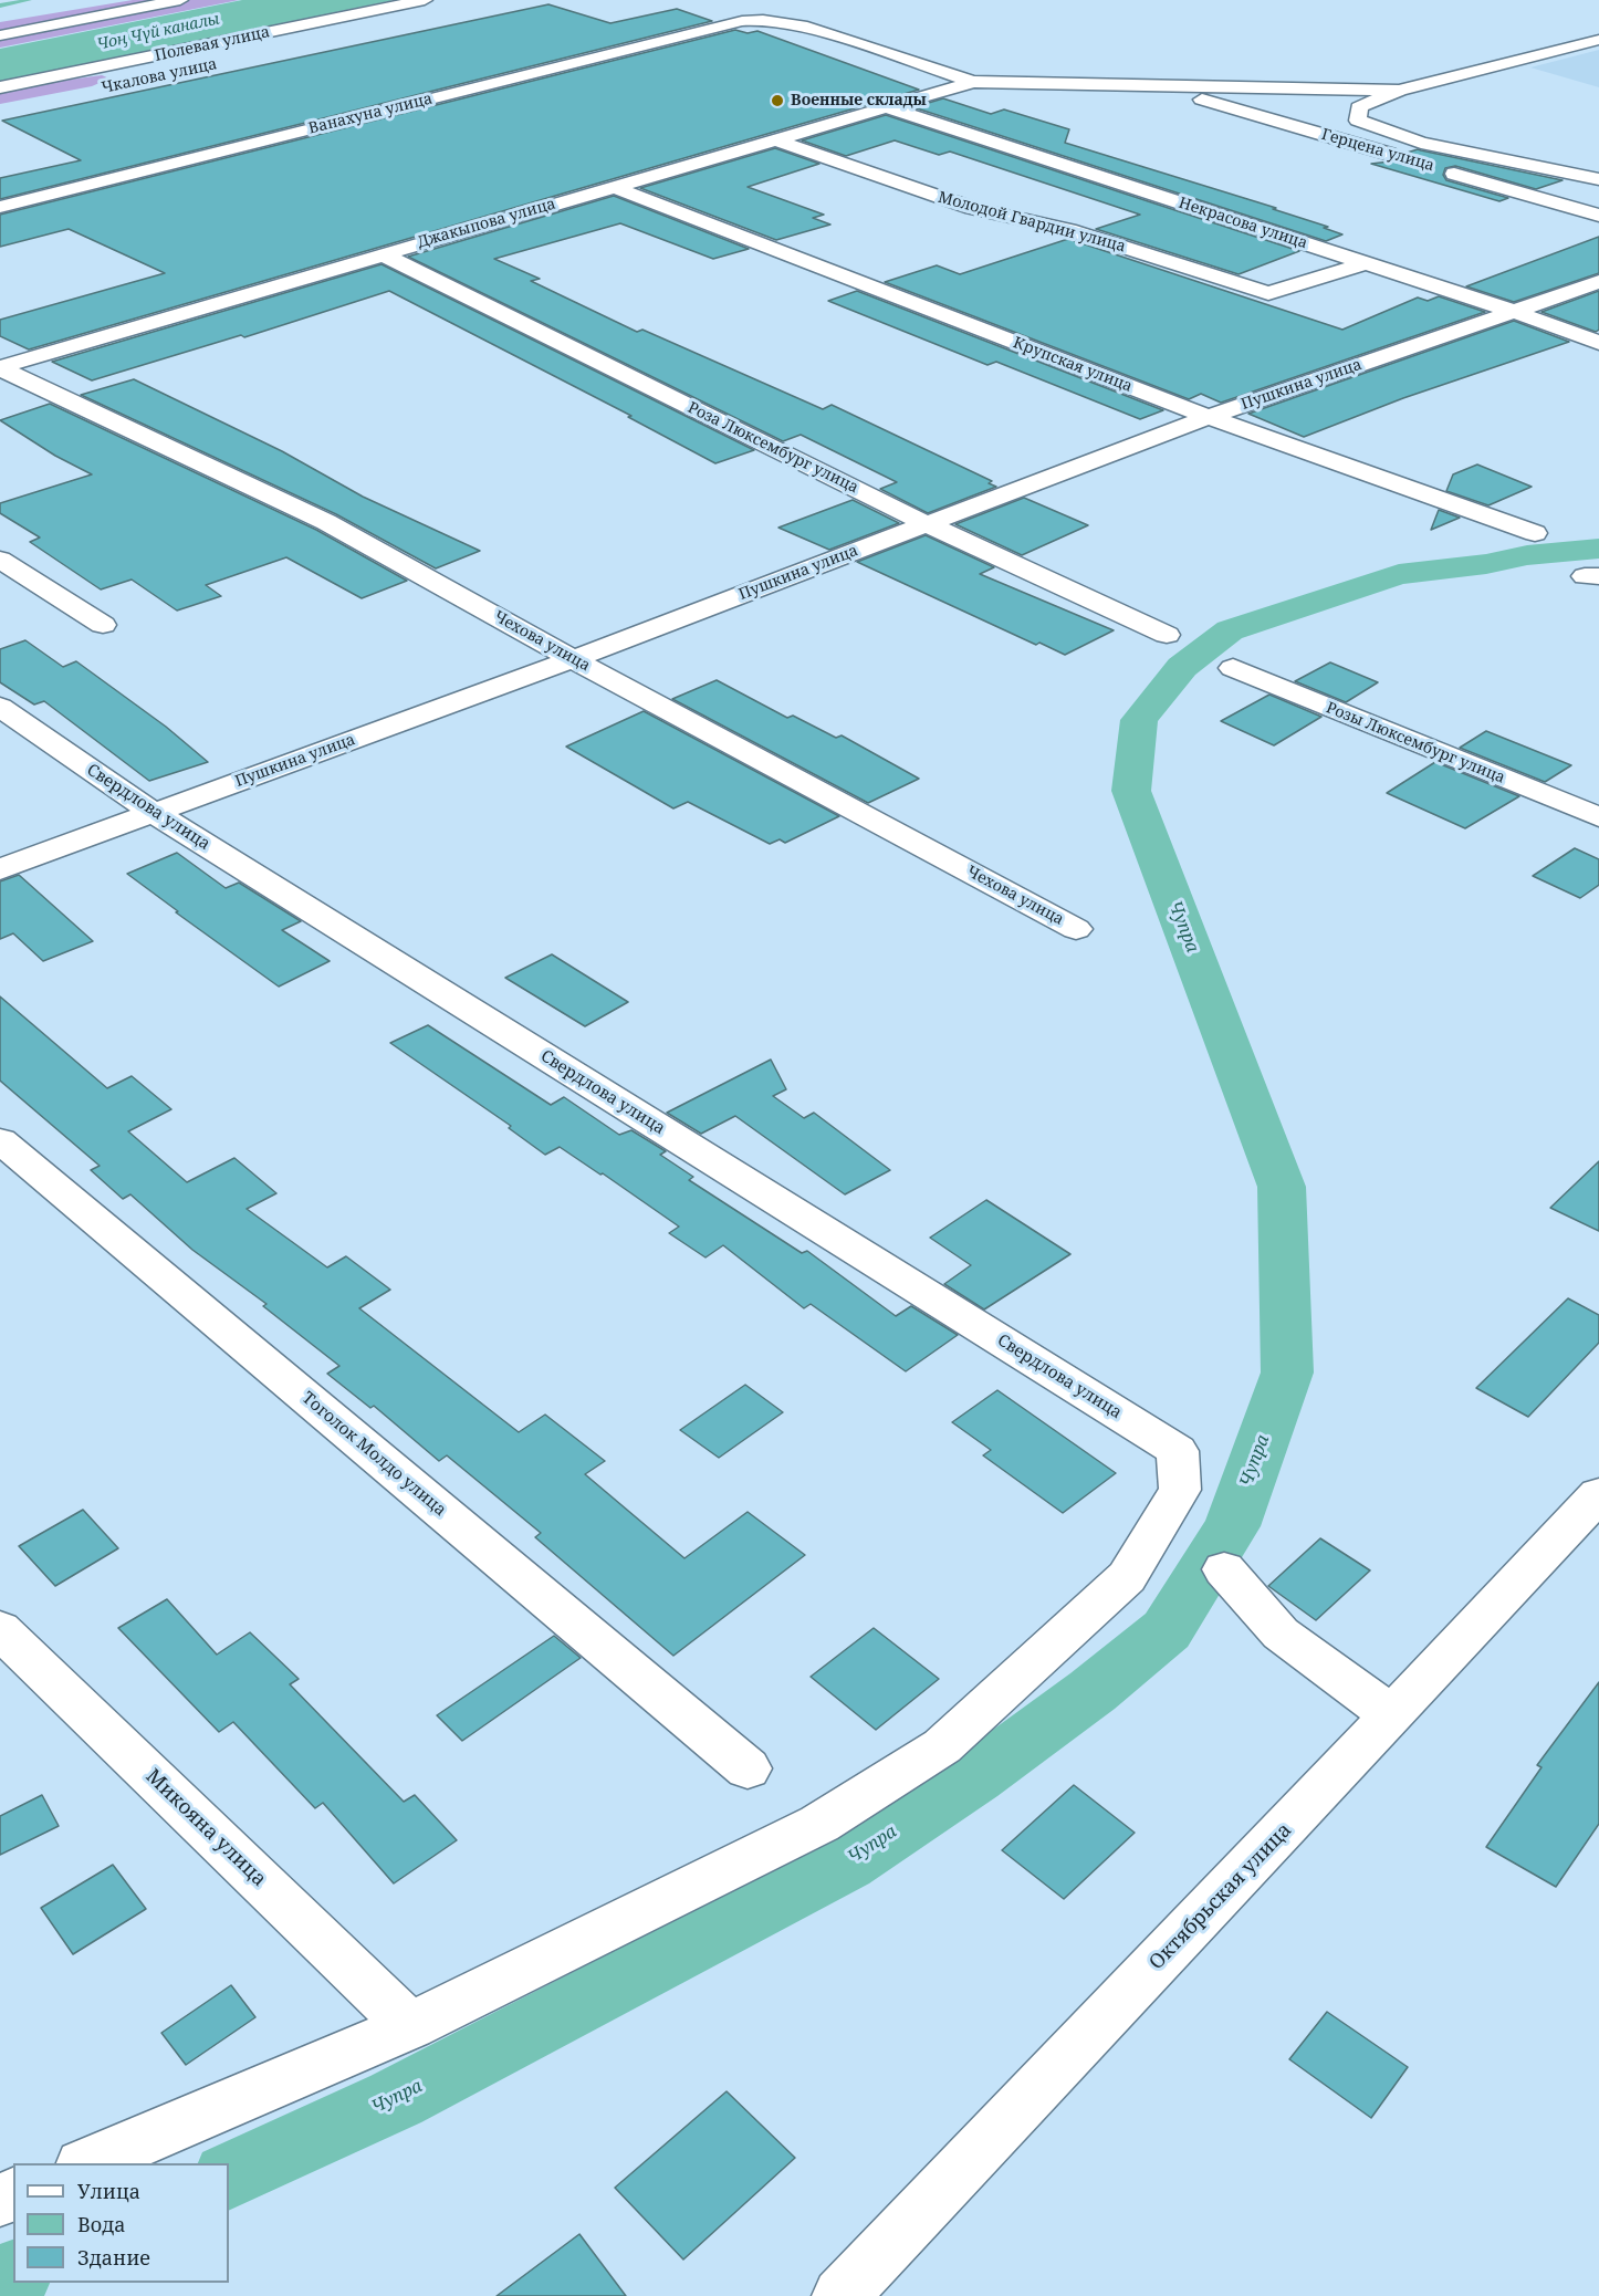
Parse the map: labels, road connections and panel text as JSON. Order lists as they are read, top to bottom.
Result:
{
  "streets": {
    "street": [
      "Полевая улица",
      "Ванахуна улица",
      "Герцена улица",
      "Молодой Гвардии улица",
      "Джакыпова улица",
      "Некрасова улица",
      "Крупская улица",
      "Пушкина улица",
      "Роза Люксембург улица",
      "Чехова улица",
      "Розы Люксембург улица",
      "Свердлова улица",
      "Тоголок Молдо улица",
      "Микояна улица",
      "Октябрьская улица"
    ]
  },
  "crossings": [
    ["Молодой Гвардии улица", "Джакыпова улица"],
    ["Молодой Гвардии улица", "Некрасова улица"],
    ["Джакыпова улица", "Некрасова улица"],
    ["Джакыпова улица", "Крупская улица"],
    ["Джакыпова улица", "Роза Люксембург улица"],
    ["Джакыпова улица", "Чехова улица"],
    ["Некрасова улица", "Пушкина улица"],
    ["Крупская улица", "Пушкина улица"],
    ["Пушкина улица", "Роза Люксембург улица"],
    ["Пушкина улица", "Чехова улица"],
    ["Пушкина улица", "Свердлова улица"],
    ["Свердлова улица", "Микояна улица"]
  ],
  "water": ["Чоң Чүй каналы", "Чупра"],
  "places": ["Военные склады"],
  "legend": ["Улица", "Вода", "Здание"]
}
